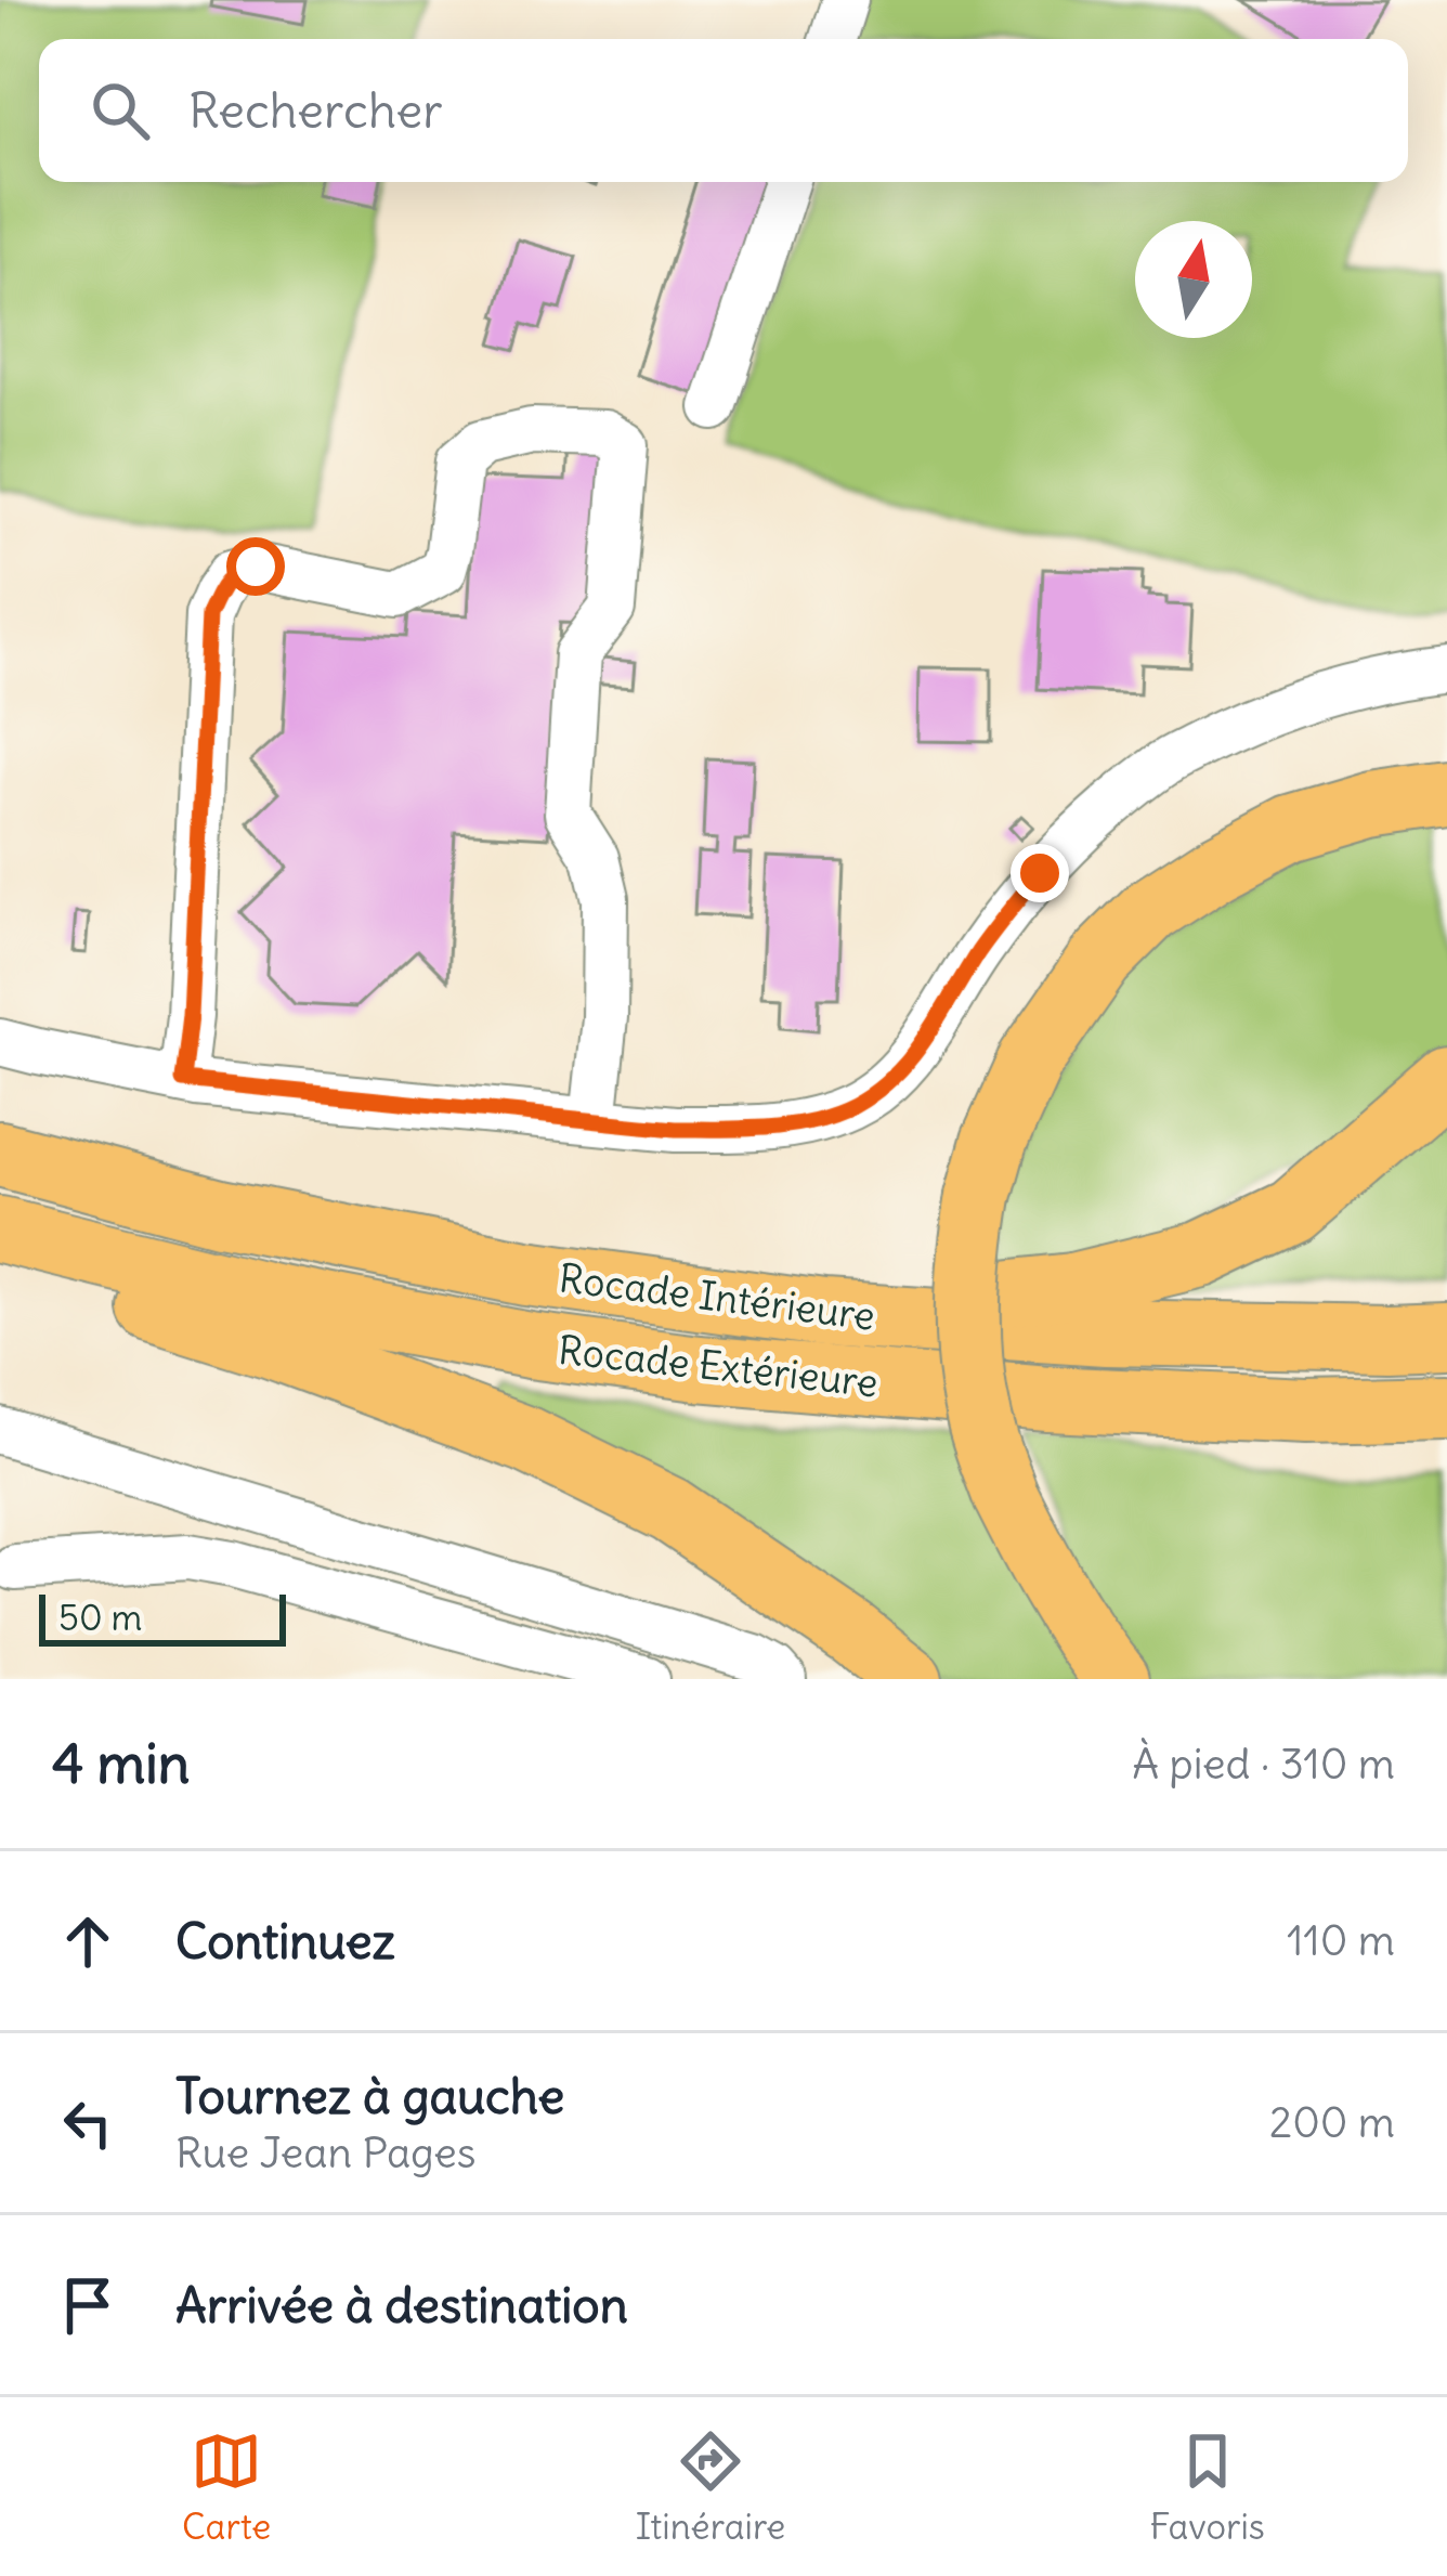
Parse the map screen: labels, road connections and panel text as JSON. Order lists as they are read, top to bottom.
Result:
{
  "streets": {
    "highway": ["Rocade Intérieure", "Rocade Extérieure"]
  },
  "scale_bar": "50 m",
  "north": "top",
  "page": {
    "search": "Rechercher",
    "scale": "50 m",
    "heading": ["4 min", "À pied · 310 m"],
    "list": [
      ["Continuez", "110 m"],
      ["Tournez à gauche", "Rue Jean Pages", "200 m"],
      "Arrivée à destination"
    ],
    "nav": ["Carte", "Itinéraire", "Favoris"]
  }
}
